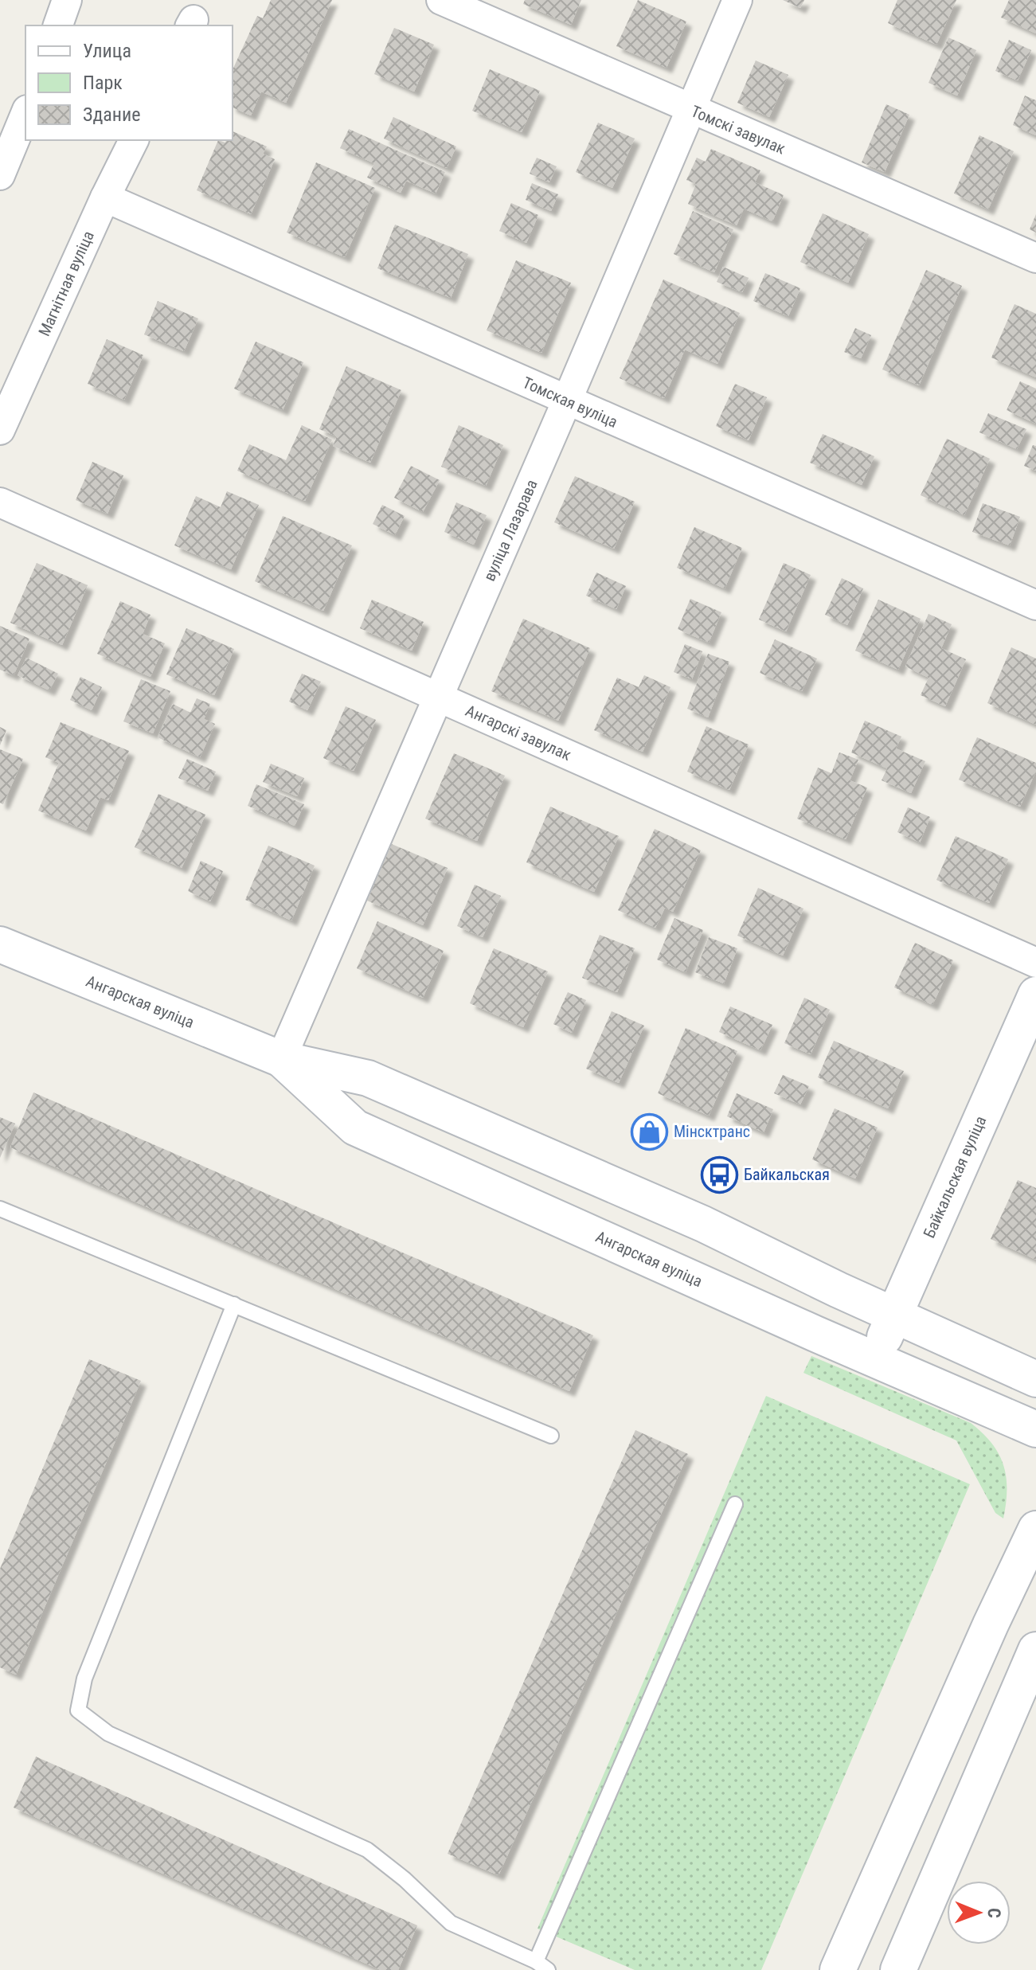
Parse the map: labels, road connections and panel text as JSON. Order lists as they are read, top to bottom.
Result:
{
  "streets": {
    "main road": ["Ангарская вуліца", "Байкальская вуліца"],
    "street": [
      "Томскі завулак",
      "Магнітная вуліца",
      "Томская вуліца",
      "вуліца Лазарава",
      "Ангарскі завулак"
    ]
  },
  "crossings": [
    ["Томскі завулак", "вуліца Лазарава"],
    ["Магнітная вуліца", "Томская вуліца"],
    ["Томская вуліца", "вуліца Лазарава"],
    ["вуліца Лазарава", "Ангарскі завулак"],
    ["вуліца Лазарава", "Ангарская вуліца"],
    ["Ангарская вуліца", "Байкальская вуліца"]
  ],
  "places": {
    "shop": ["Мінсктранс"],
    "bus stop": ["Байкальская"]
  },
  "legend": ["Улица", "Парк", "Здание"],
  "north": "right"
}
